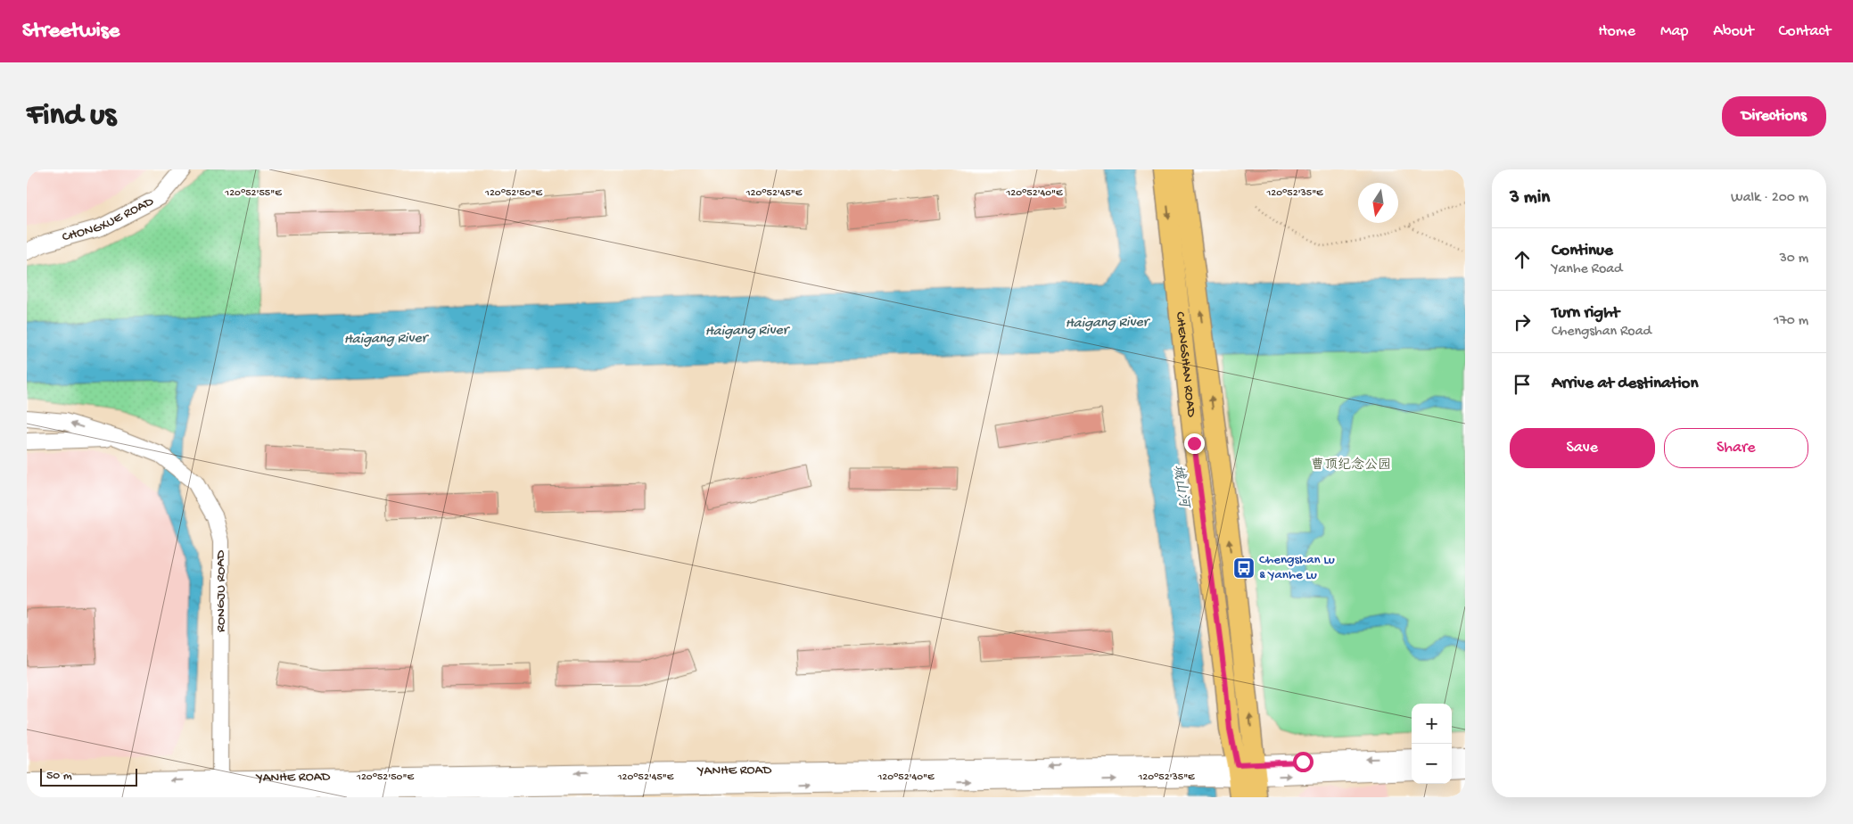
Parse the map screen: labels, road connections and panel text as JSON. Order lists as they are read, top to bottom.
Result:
{
  "streets": {
    "main road": ["CHENGSHAN ROAD"],
    "street": ["CHONGXUE ROAD", "RONGJU ROAD", "YANHE ROAD"]
  },
  "crossings": [
    ["CHENGSHAN ROAD", "YANHE ROAD"],
    ["RONGJU ROAD", "YANHE ROAD"]
  ],
  "water": ["Haigang River", "城山河"],
  "parks": ["曹顶纪念公园"],
  "places": {
    "bus stop": ["Chengshan Lu & Yanhe Lu"]
  },
  "scale_bar": "50 m",
  "north": "bottom",
  "page": {
    "header": "Streetwise",
    "nav": [
      "Home",
      "Map",
      "About",
      "Contact"
    ],
    "buttons": [
      "Directions",
      ["Save", "Share"]
    ],
    "title": "Find us",
    "heading": ["3 min", "Walk · 200 m"],
    "list": [
      ["Continue", "Yanhe Road", "30 m"],
      ["Turn right", "Chengshan Road", "170 m"],
      "Arrive at destination"
    ],
    "map_buttons": ["+", "−"],
    "scale": "50 m"
  },
  "coordinates": [
    "120°52'55\"E",
    "120°52'50\"E",
    "120°52'45\"E",
    "120°52'40\"E",
    "120°52'35\"E"
  ]
}
